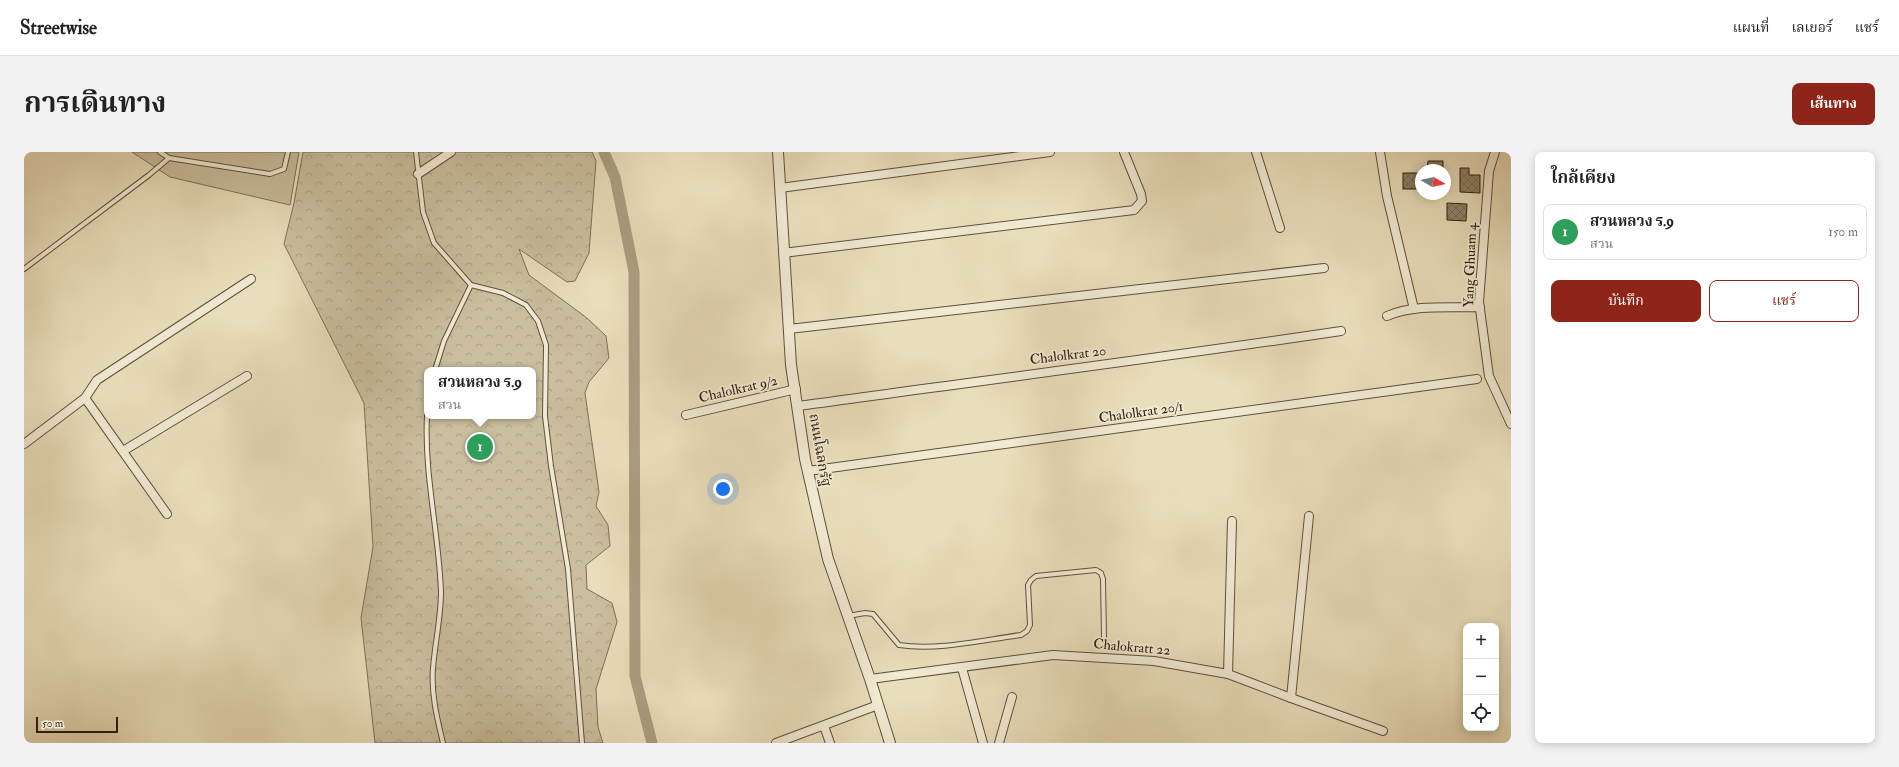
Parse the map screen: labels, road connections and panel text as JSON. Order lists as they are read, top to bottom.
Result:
{
  "streets": {
    "street": [
      "Yang Ghuam 4",
      "Chalolkrat 20",
      "Chalolkrat 9/2",
      "Chalolkrat 20/1",
      "ถนนโฉลกรัฐ",
      "Chalokratt 22"
    ]
  },
  "crossings": [
    ["Chalolkrat 20", "ถนนโฉลกรัฐ"],
    ["Chalolkrat 9/2", "ถนนโฉลกรัฐ"],
    ["Chalolkrat 20/1", "ถนนโฉลกรัฐ"],
    ["ถนนโฉลกรัฐ", "Chalokratt 22"]
  ],
  "scale_bar": "50 m",
  "north": "right",
  "page": {
    "header": "Streetwise",
    "nav": ["แผนที่", "เลเยอร์", "แชร์"],
    "title": "การเดินทาง",
    "buttons": [
      "เส้นทาง",
      ["บันทึก", "แชร์"]
    ],
    "heading": "ใกล้เคียง",
    "list": [
      {
        "mark": "1",
        "name": "สวนหลวง ร.9",
        "note": "สวน",
        "value": "150 m"
      }
    ],
    "popup": ["สวนหลวง ร.9", "สวน"],
    "pins": "1",
    "map_buttons": ["+", "−"],
    "scale": "50 m"
  }
}
